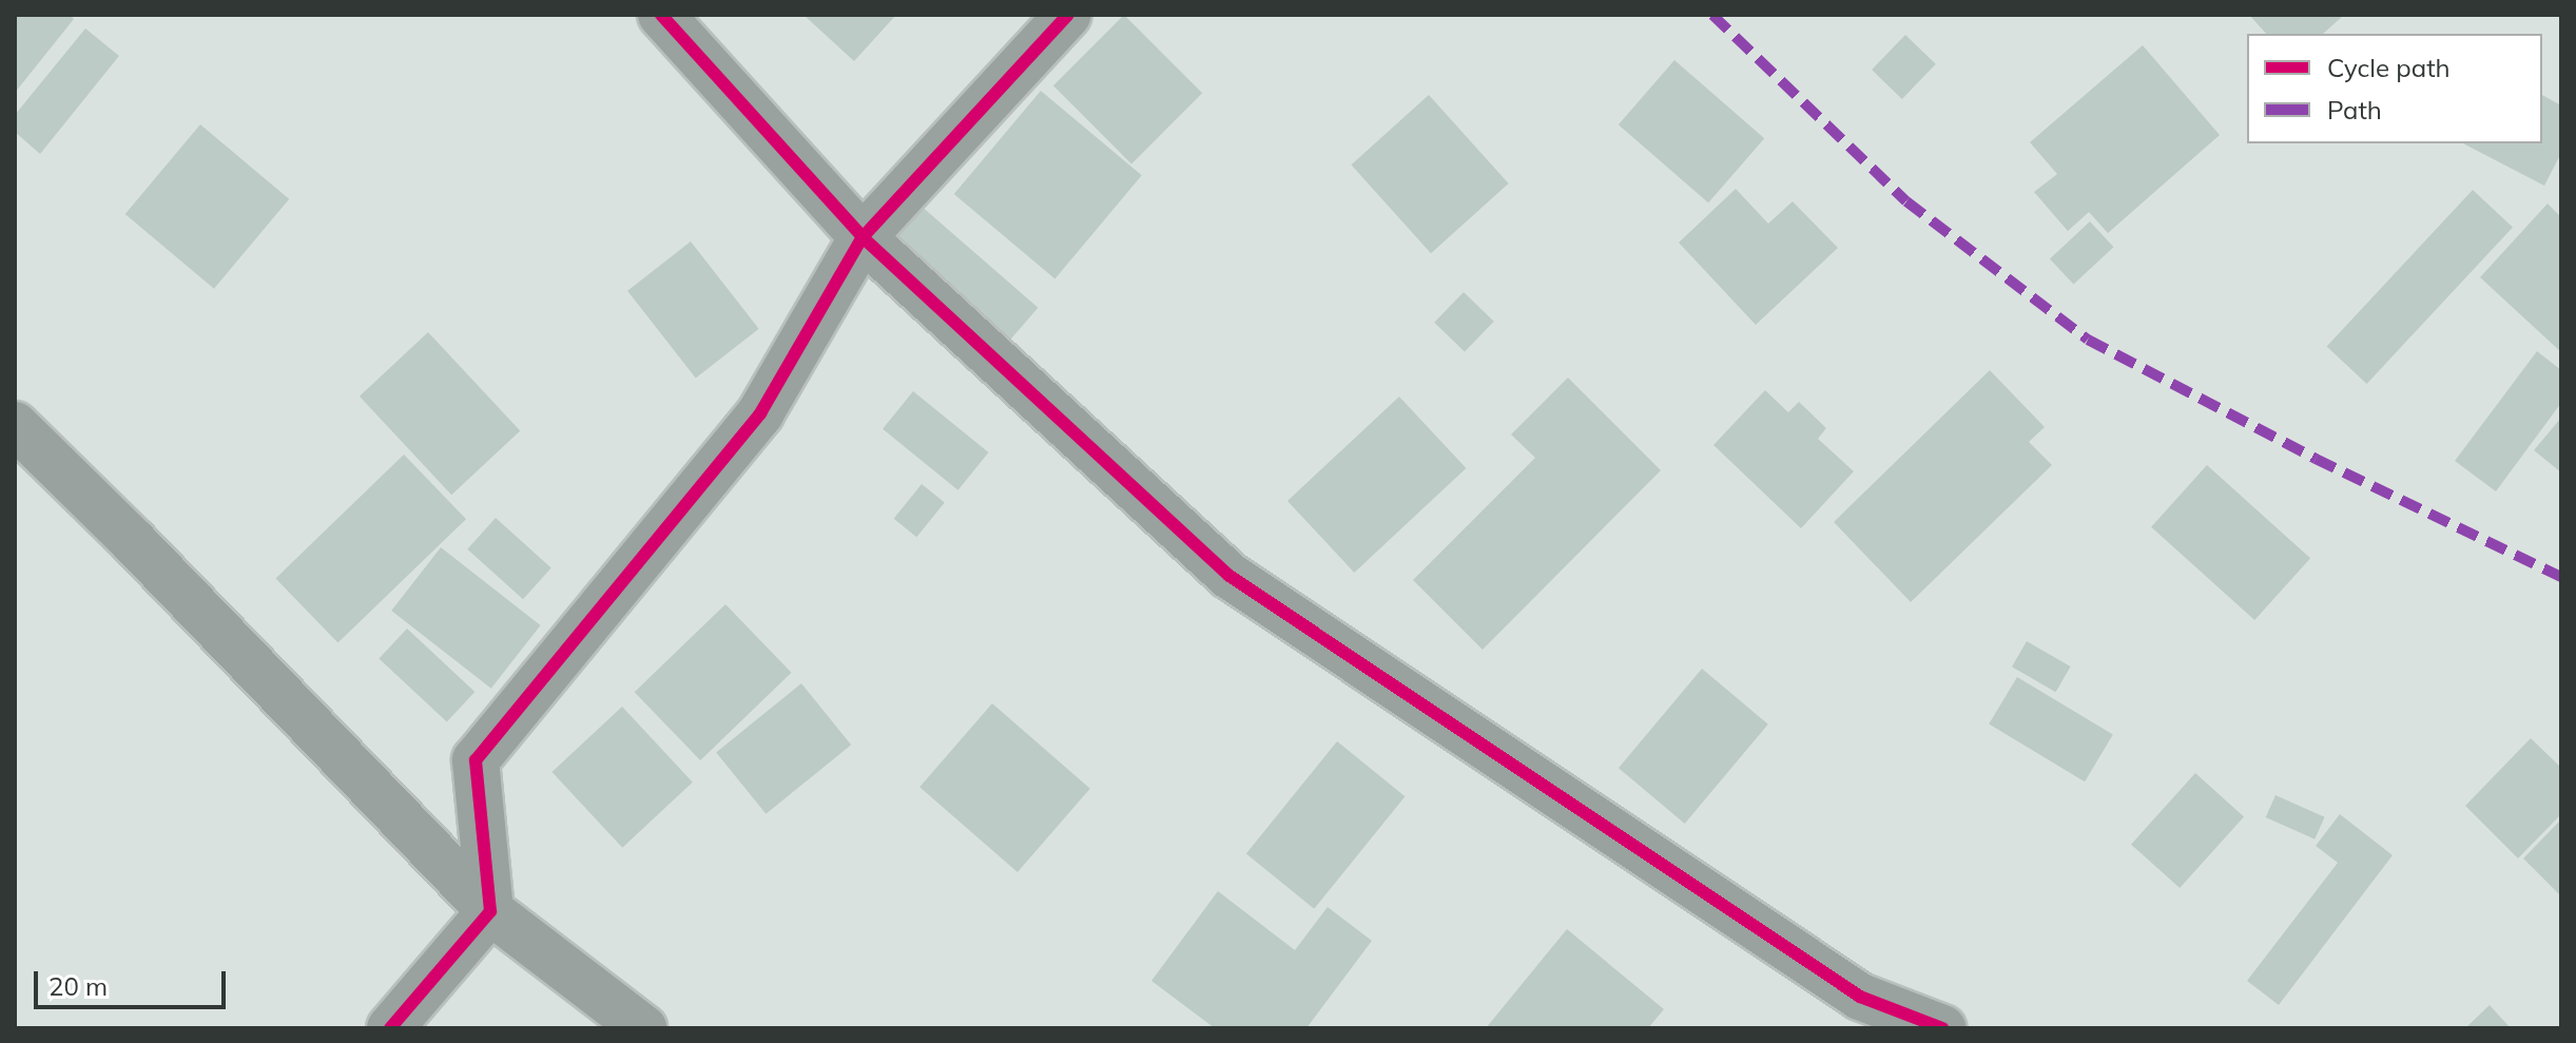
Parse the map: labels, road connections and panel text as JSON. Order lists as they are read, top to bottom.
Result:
{
  "legend": ["Cycle path", "Path"],
  "scale_bar": "20 m"
}
